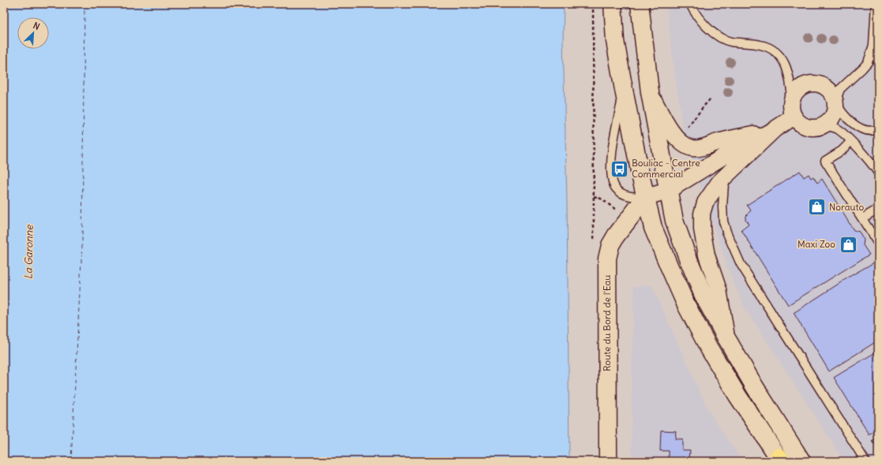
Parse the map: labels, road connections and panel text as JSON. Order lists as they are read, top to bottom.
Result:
{
  "streets": {
    "main road": ["Route du Bord de l'Eau"]
  },
  "water": ["La Garonne"],
  "places": {
    "bus stop": ["Bouliac - Centre Commercial"],
    "shop": ["Norauto", "Maxi Zoo"]
  },
  "north": "top right"
}
